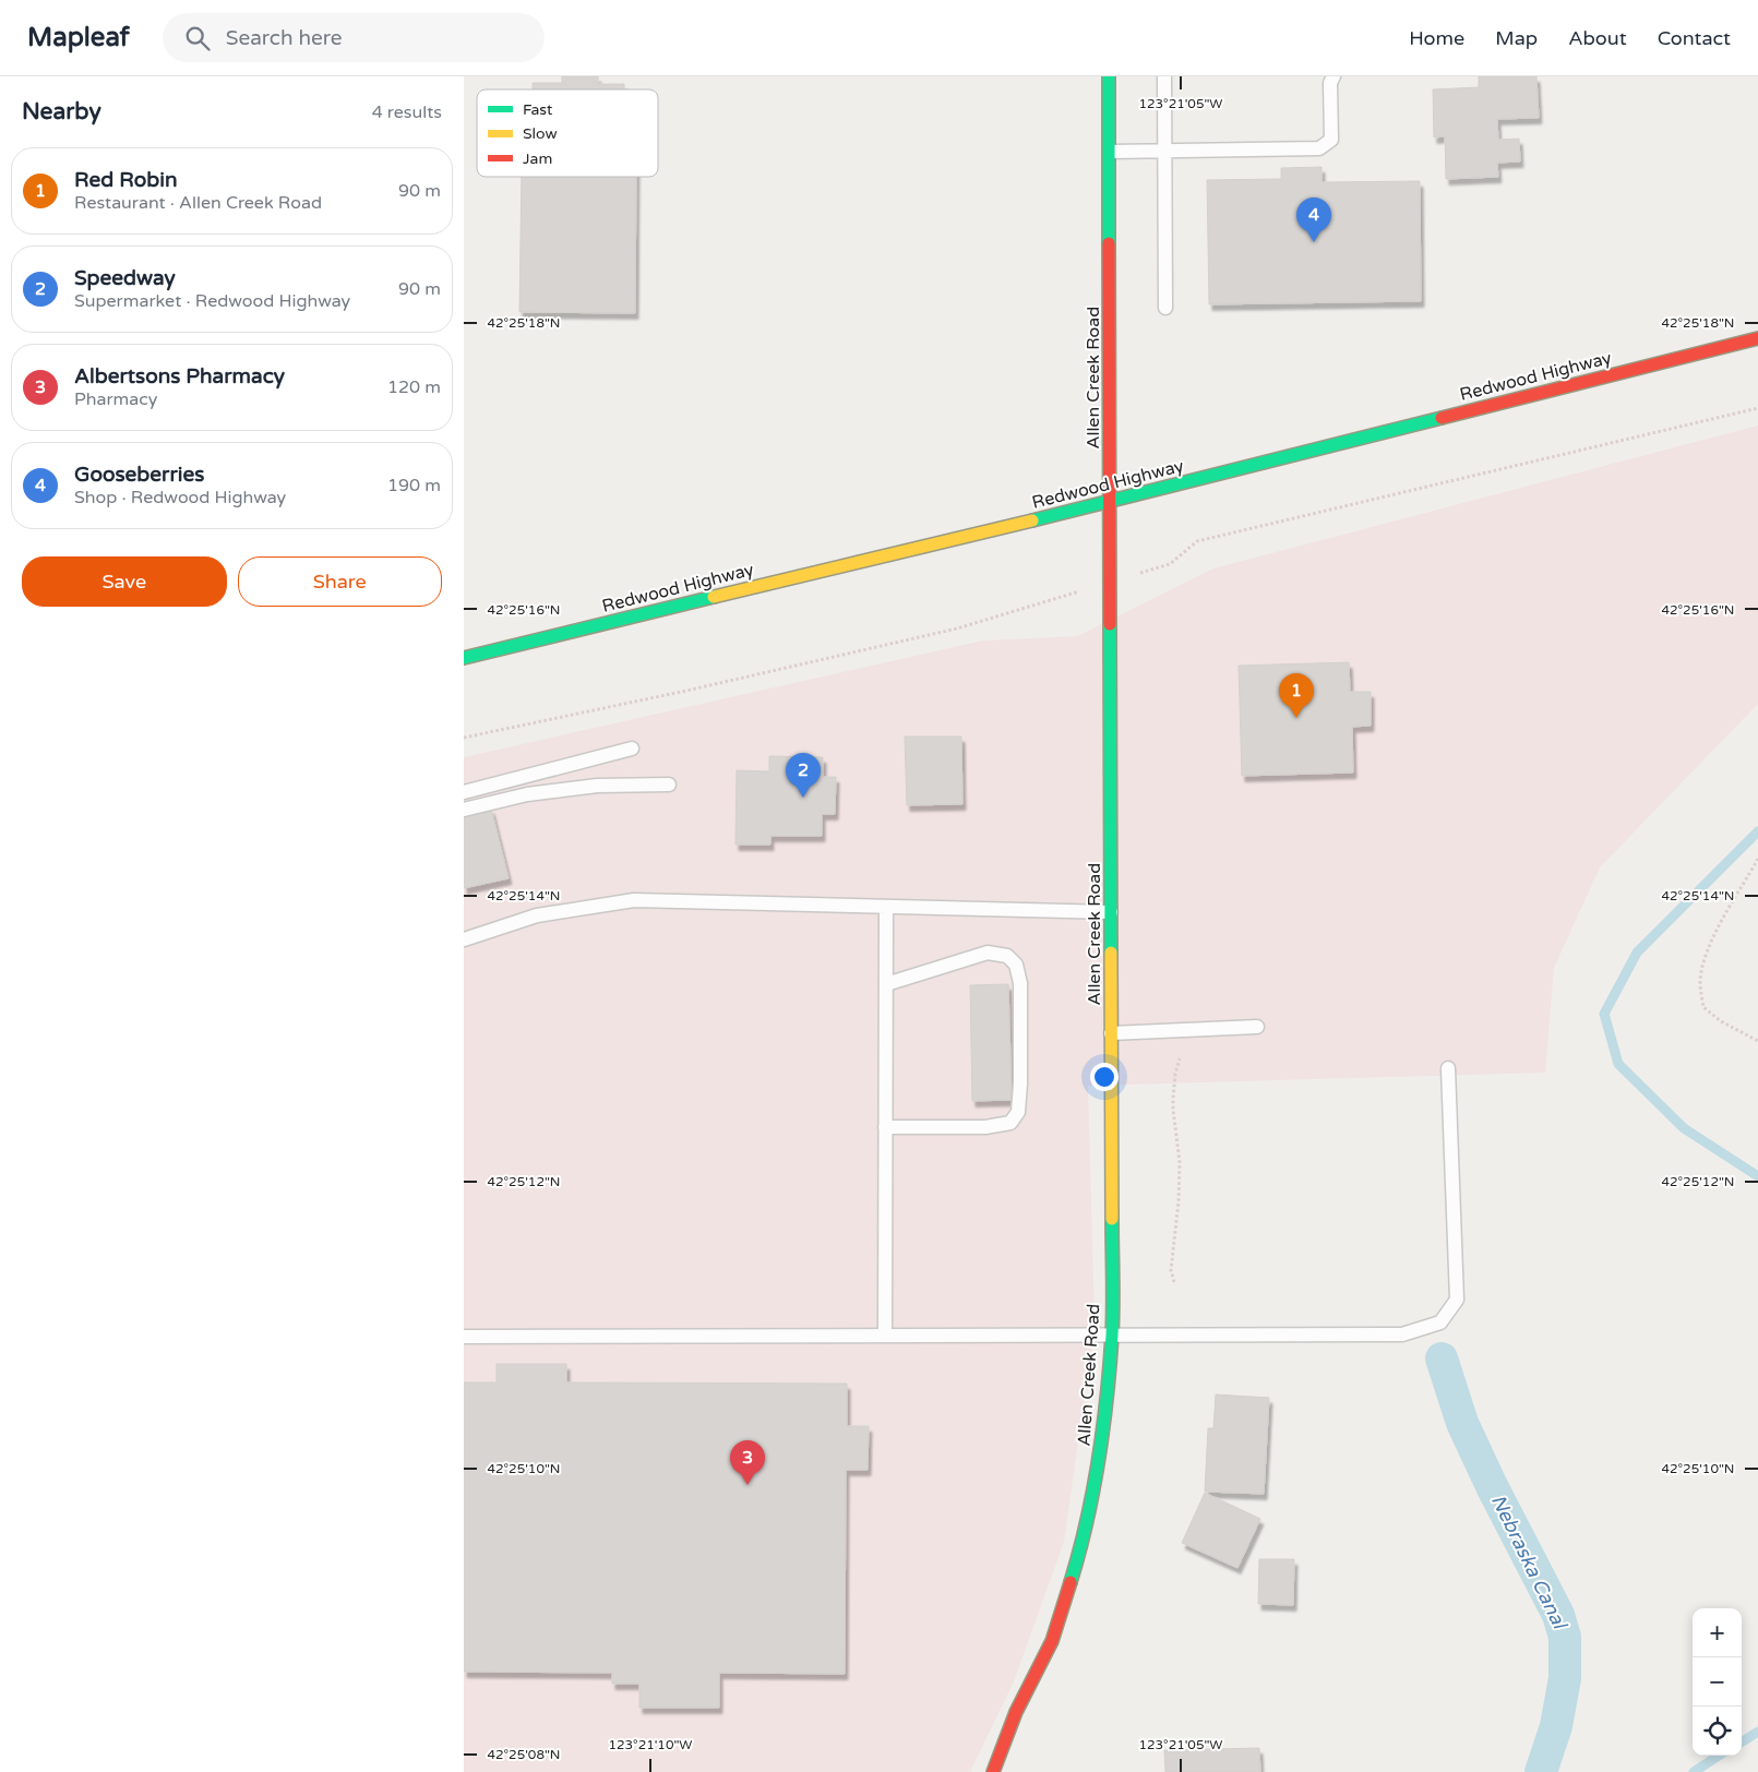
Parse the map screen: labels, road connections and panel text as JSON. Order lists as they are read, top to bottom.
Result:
{
  "streets": {
    "main road": ["Redwood Highway", "Allen Creek Road"]
  },
  "crossings": [
    ["Redwood Highway", "Allen Creek Road"]
  ],
  "water": ["Nebraska Canal"],
  "legend": ["Fast", "Slow", "Jam"],
  "page": {
    "header": "Mapleaf",
    "search": "Search here",
    "nav": [
      "Home",
      "Map",
      "About",
      "Contact"
    ],
    "heading": ["Nearby", "4 results"],
    "list": [
      {
        "mark": "1",
        "name": "Red Robin",
        "note": "Restaurant · Allen Creek Road",
        "value": "90 m"
      },
      {
        "mark": "2",
        "name": "Speedway",
        "note": "Supermarket · Redwood Highway",
        "value": "90 m"
      },
      {
        "mark": "3",
        "name": "Albertsons Pharmacy",
        "note": "Pharmacy",
        "value": "120 m"
      },
      {
        "mark": "4",
        "name": "Gooseberries",
        "note": "Shop · Redwood Highway",
        "value": "190 m"
      }
    ],
    "pins": [
      "4",
      "1",
      "2",
      "3"
    ],
    "buttons": ["Save", "Share"],
    "map_buttons": ["+", "−"]
  },
  "coordinates": [
    "123°21'05\"W",
    "42°25'18\"N",
    "42°25'16\"N",
    "42°25'14\"N",
    "42°25'12\"N",
    "42°25'10\"N",
    "123°21'10\"W",
    "42°25'08\"N"
  ]
}
